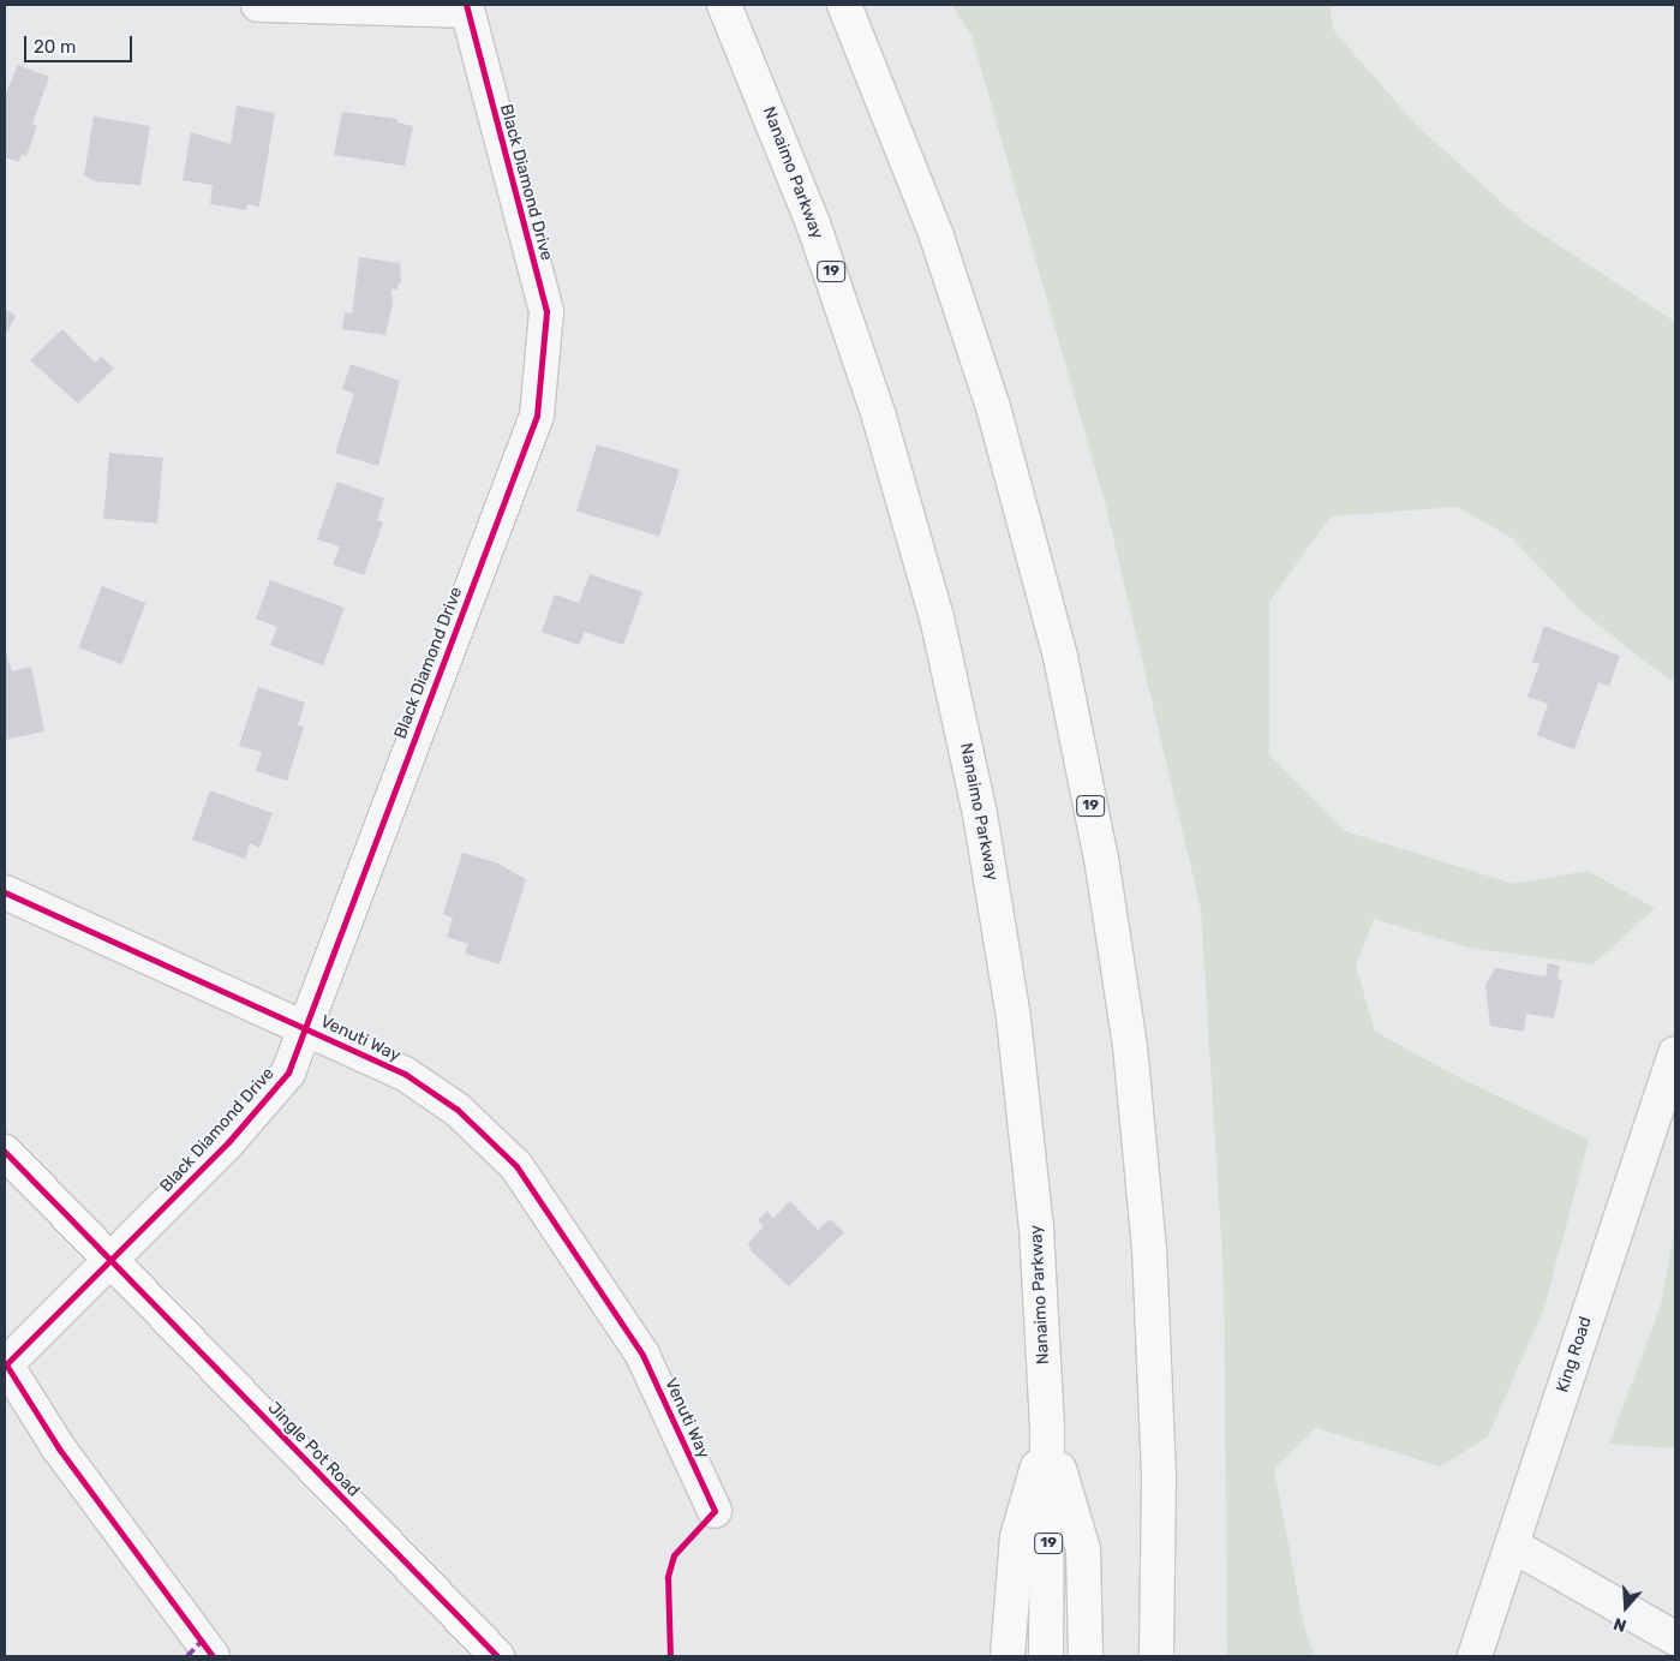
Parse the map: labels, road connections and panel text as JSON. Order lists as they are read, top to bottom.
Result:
{
  "streets": {
    "main road": ["Nanaimo Parkway", "19", "Jingle Pot Road"],
    "street": ["Black Diamond Drive", "Venuti Way", "King Road"]
  },
  "crossings": [
    ["Black Diamond Drive", "Venuti Way"],
    ["Black Diamond Drive", "Jingle Pot Road"]
  ],
  "scale_bar": "20 m",
  "north": "bottom"
}
